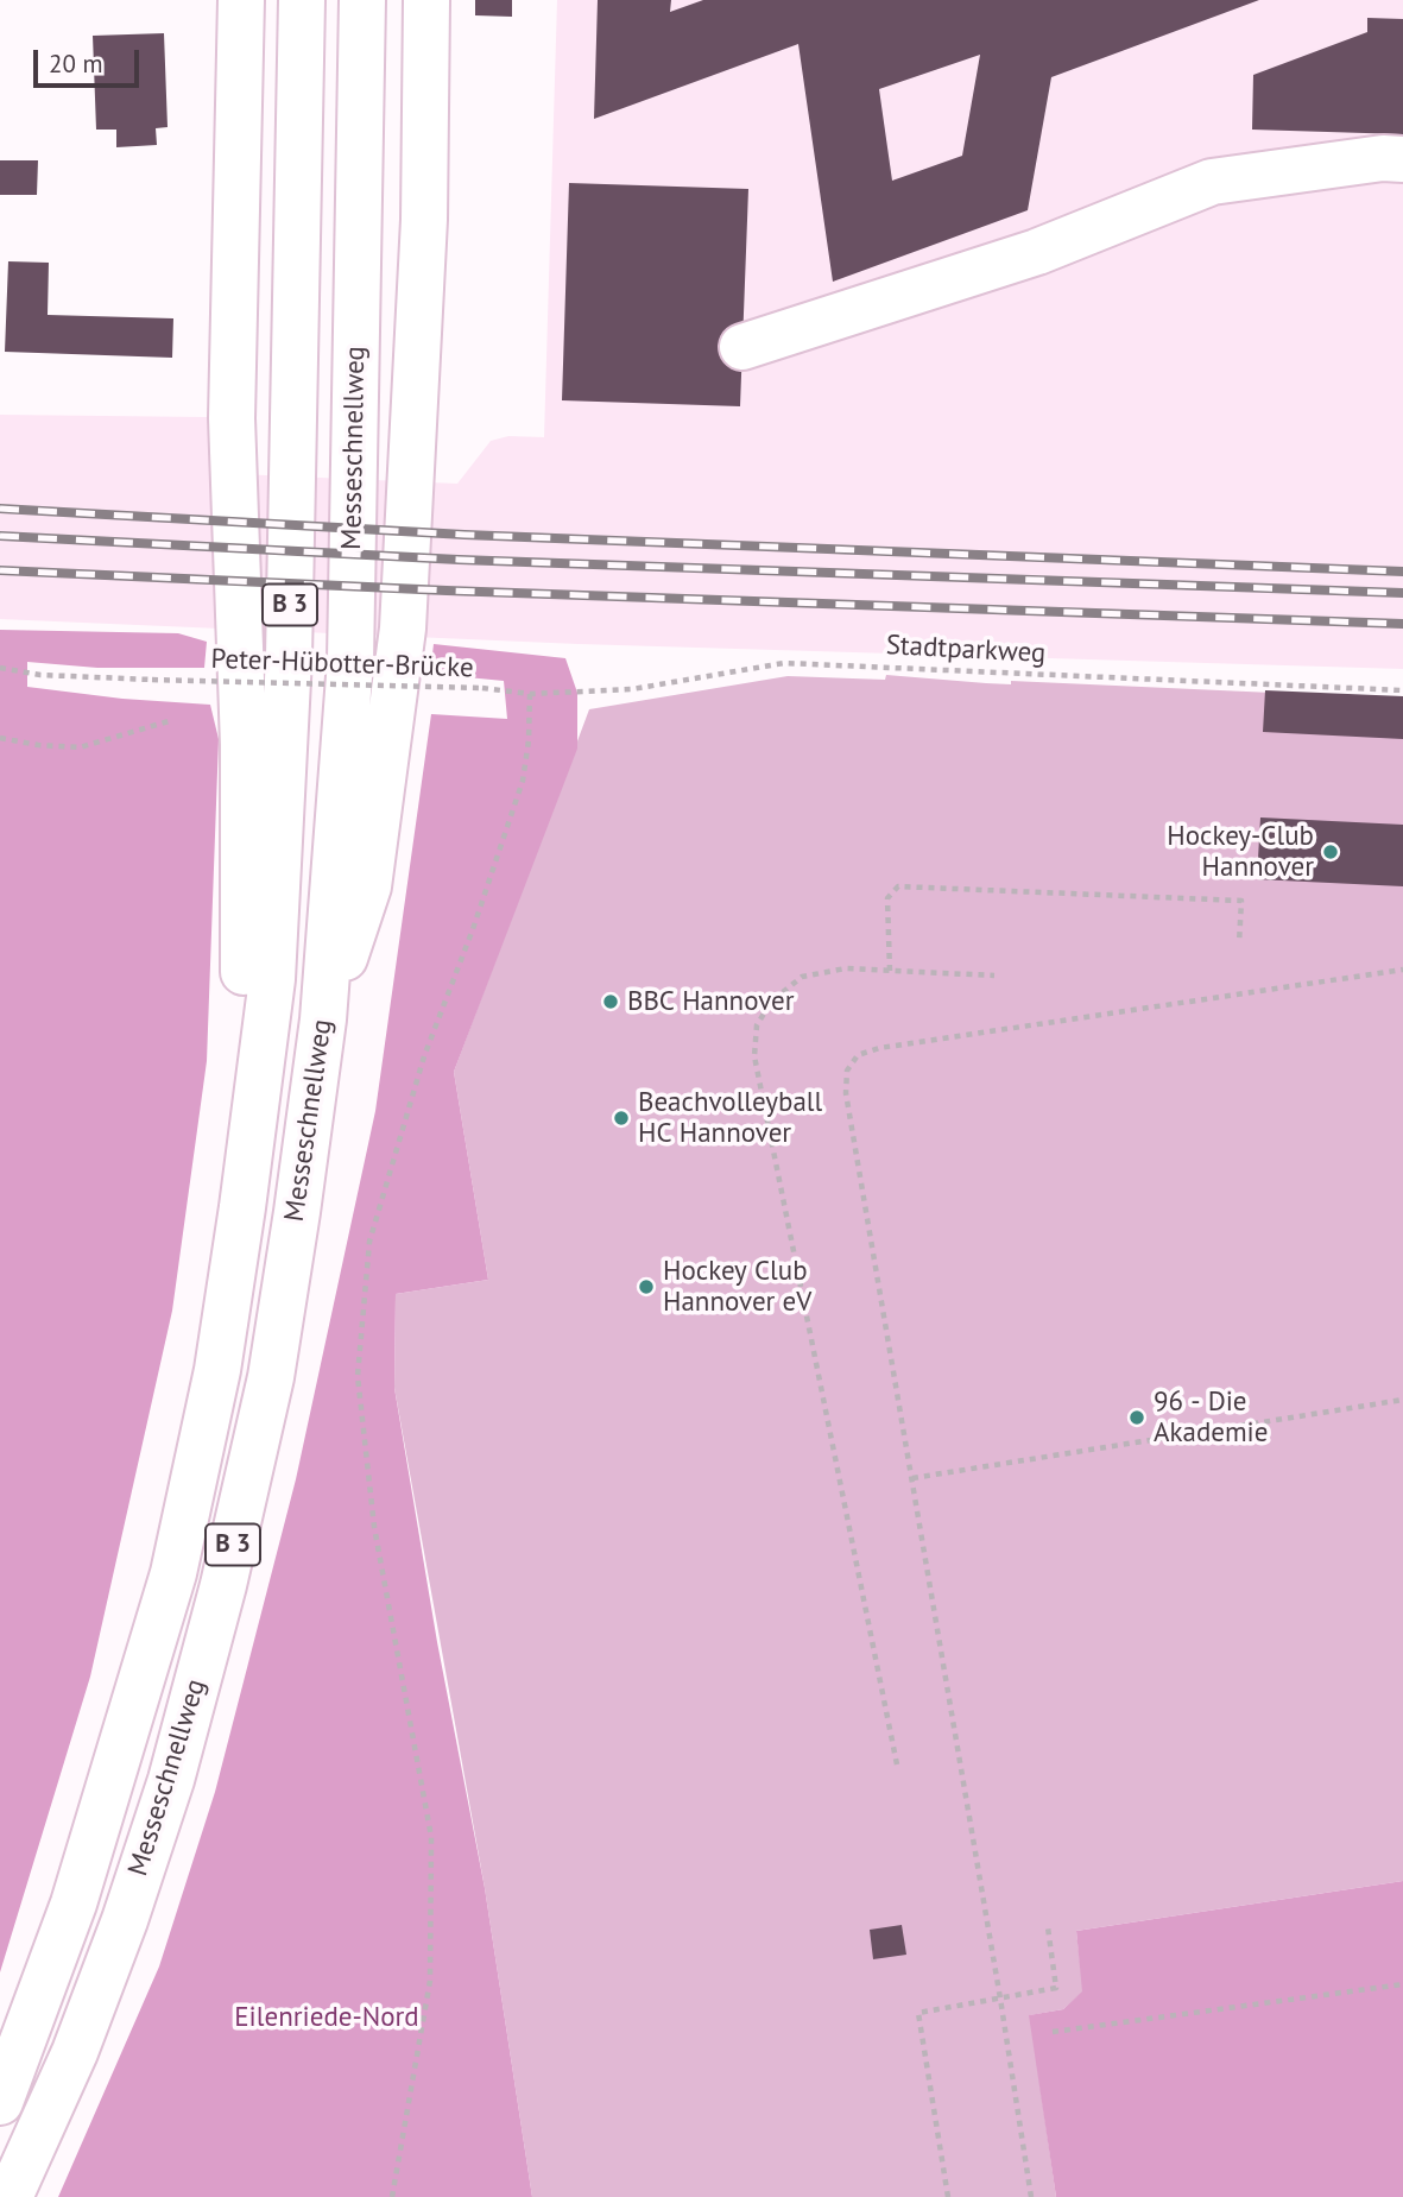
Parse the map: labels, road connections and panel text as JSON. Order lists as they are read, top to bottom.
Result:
{
  "streets": {
    "main road": ["Messeschnellweg", "B 3"],
    "path": ["Stadtparkweg", "Peter-Hübotter-Brücke"]
  },
  "crossings": [
    ["Stadtparkweg", "Peter-Hübotter-Brücke"]
  ],
  "parks": ["Eilenriede-Nord"],
  "places": [
    "Hockey-Club Hannover",
    "BBC Hannover",
    "Beachvolleyball HC Hannover",
    "Hockey Club Hannover eV",
    "96 - Die Akademie"
  ],
  "scale_bar": "20 m"
}
